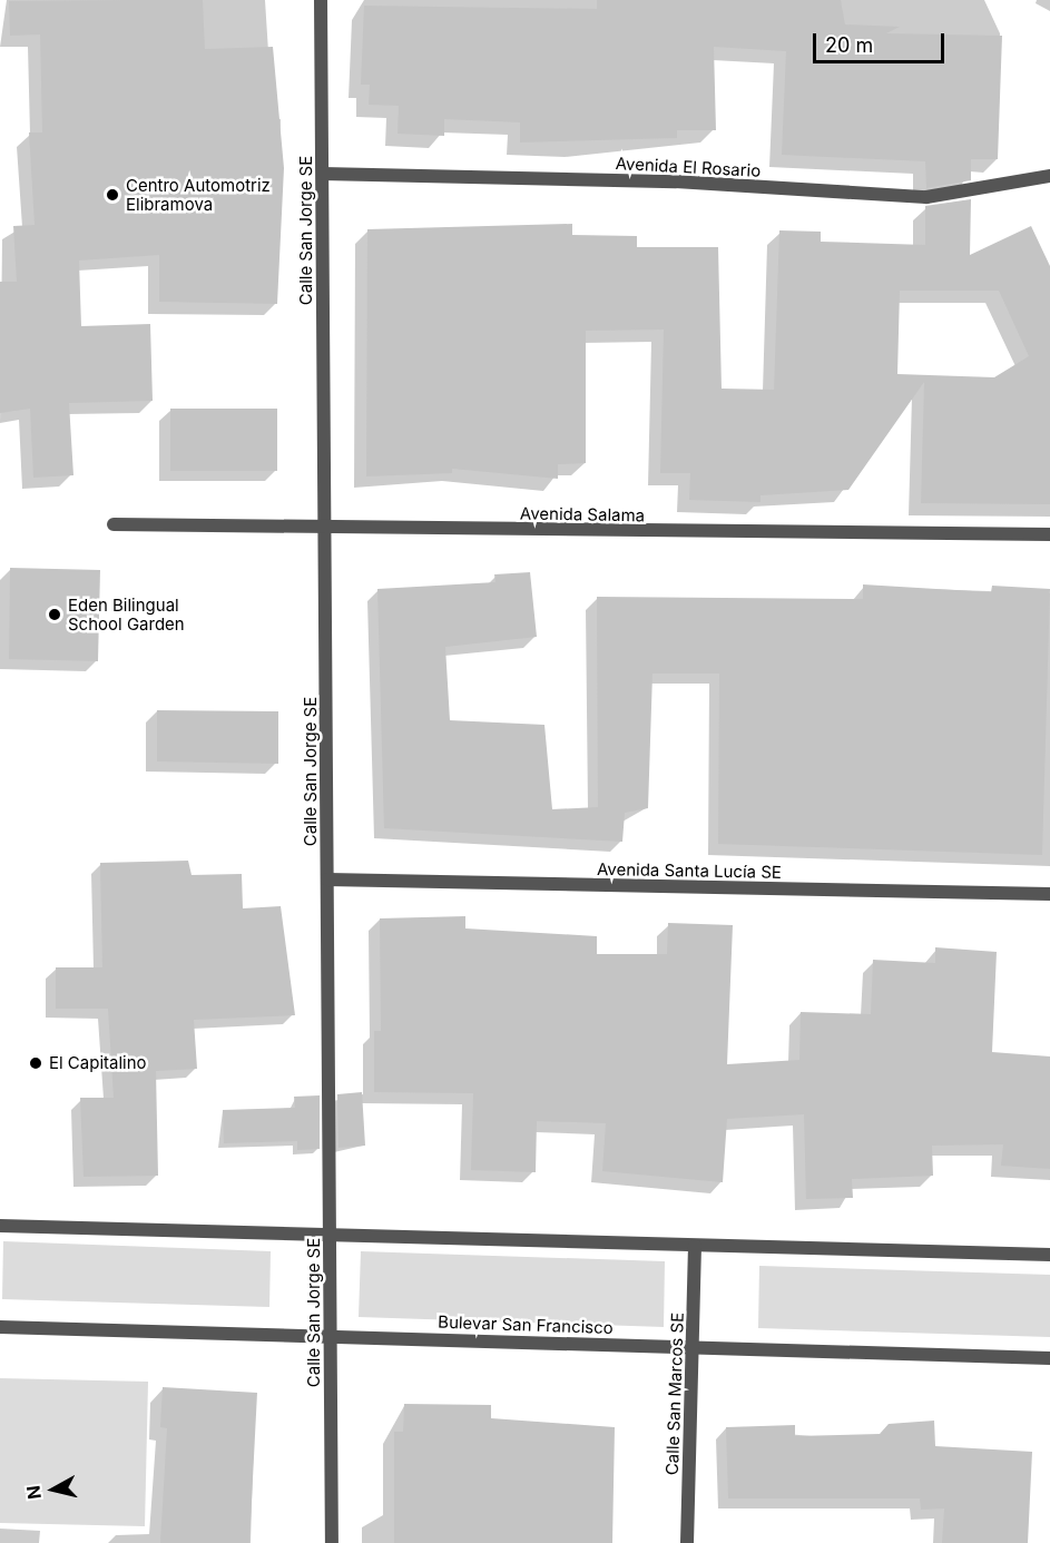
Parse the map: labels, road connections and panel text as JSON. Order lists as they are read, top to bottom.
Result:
{
  "streets": {
    "street": [
      "Avenida El Rosario",
      "Calle San Jorge SE",
      "Avenida Salama",
      "Avenida Santa Lucía SE",
      "Bulevar San Francisco",
      "Calle San Marcos SE"
    ]
  },
  "crossings": [
    ["Avenida El Rosario", "Calle San Jorge SE"],
    ["Calle San Jorge SE", "Avenida Salama"],
    ["Calle San Jorge SE", "Avenida Santa Lucía SE"],
    ["Calle San Jorge SE", "Bulevar San Francisco"],
    ["Bulevar San Francisco", "Calle San Marcos SE"]
  ],
  "places": ["Centro Automotriz Elibramova", "Eden Bilingual School Garden", "El Capitalino"],
  "scale_bar": "20 m",
  "north": "left"
}
